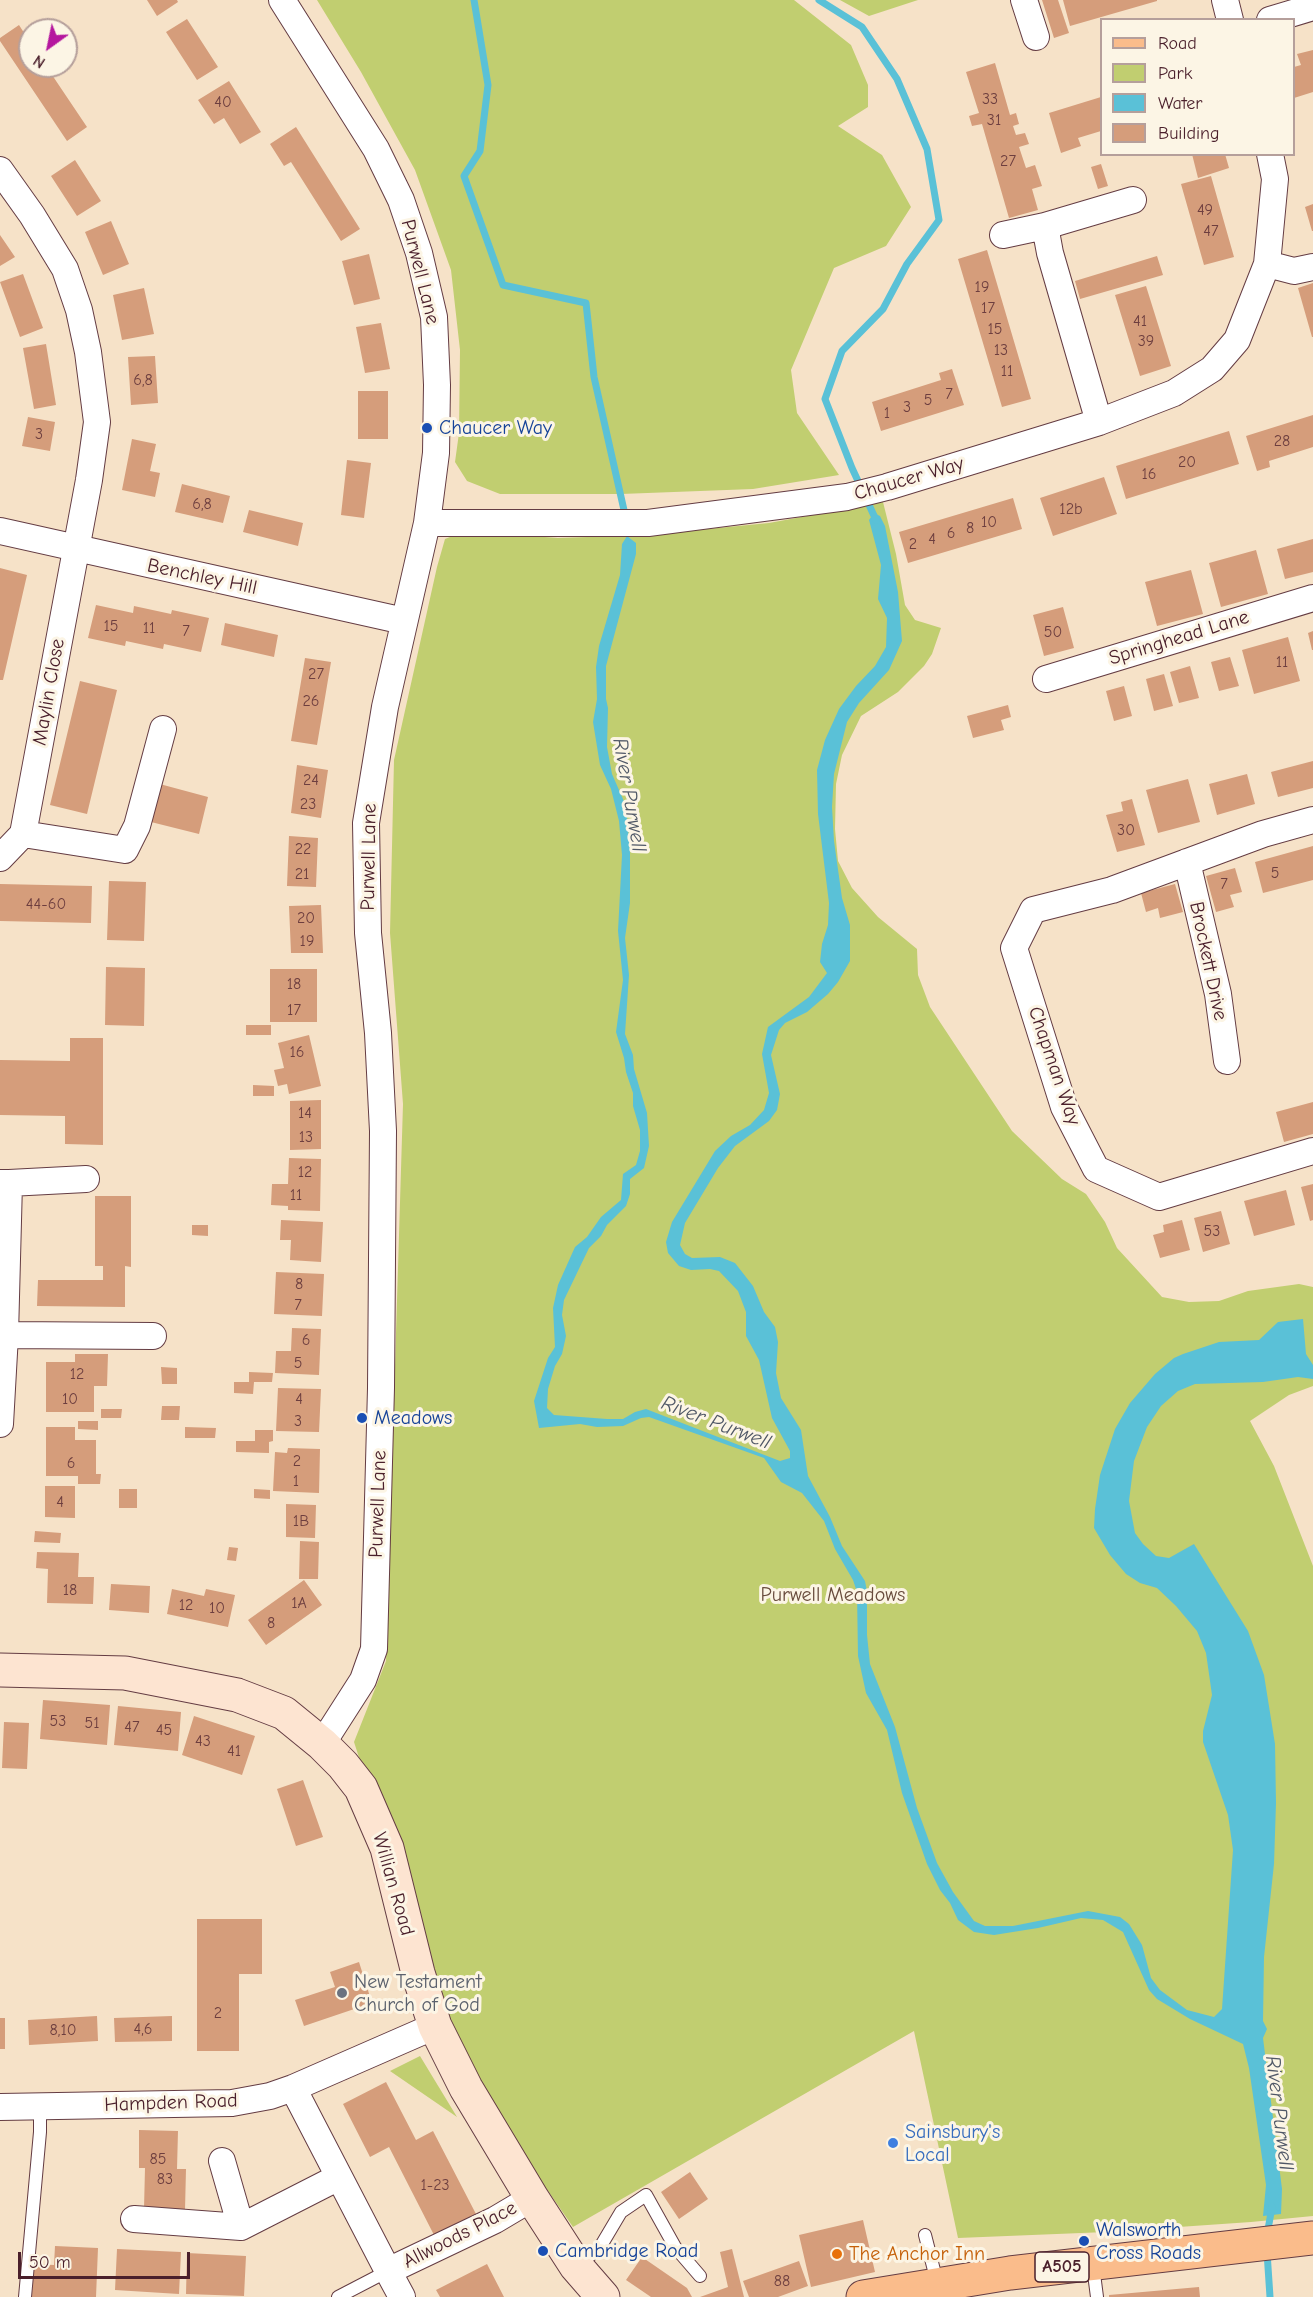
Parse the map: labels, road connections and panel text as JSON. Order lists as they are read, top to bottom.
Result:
{
  "streets": {
    "main road": ["A505"],
    "street": [
      "Purwell Lane",
      "Chaucer Way",
      "Benchley Hill",
      "Springhead Lane",
      "Maylin Close",
      "Brockett Drive",
      "Chapman Way",
      "Willian Road",
      "Hampden Road",
      "Allwoods Place"
    ]
  },
  "crossings": [
    ["Purwell Lane", "Chaucer Way"],
    ["Purwell Lane", "Benchley Hill"],
    ["Purwell Lane", "Willian Road"],
    ["Benchley Hill", "Maylin Close"],
    ["Brockett Drive", "Chapman Way"],
    ["Willian Road", "Hampden Road"],
    ["Willian Road", "Allwoods Place"],
    ["Hampden Road", "Allwoods Place"]
  ],
  "water": ["River Purwell"],
  "parks": ["Purwell Meadows"],
  "places": [
    "Chaucer Way",
    "Meadows",
    "New Testament Church of God",
    "Sainsbury's Local",
    "Walsworth Cross Roads",
    "Cambridge Road",
    "The Anchor Inn"
  ],
  "house_numbers": [
    "33",
    "40",
    "31",
    "27",
    "49",
    "47",
    "19",
    "17",
    "41",
    "15",
    "39",
    "13",
    "11",
    "6,8",
    "7",
    "5",
    "3",
    "1",
    "3",
    "28",
    "20",
    "16",
    "6,8",
    "12b",
    "10",
    "8",
    "6",
    "4",
    "2",
    "15",
    "11",
    "7",
    "50",
    "11",
    "27",
    "26",
    "24",
    "23",
    "30",
    "22",
    "5",
    "21",
    "7",
    "44-60",
    "20",
    "19",
    "18",
    "17",
    "16",
    "14",
    "13",
    "12",
    "11",
    "53",
    "8",
    "7",
    "6",
    "5",
    "12",
    "10",
    "4",
    "3",
    "2",
    "6",
    "1",
    "4",
    "1B",
    "18",
    "1A",
    "12",
    "10",
    "8",
    "53",
    "51",
    "47",
    "45",
    "43",
    "41",
    "2",
    "4,6",
    "8,10",
    "85",
    "83",
    "1-23",
    "88"
  ],
  "legend": [
    "Road",
    "Park",
    "Water",
    "Building"
  ],
  "scale_bar": "50 m",
  "north": "bottom left"
}
